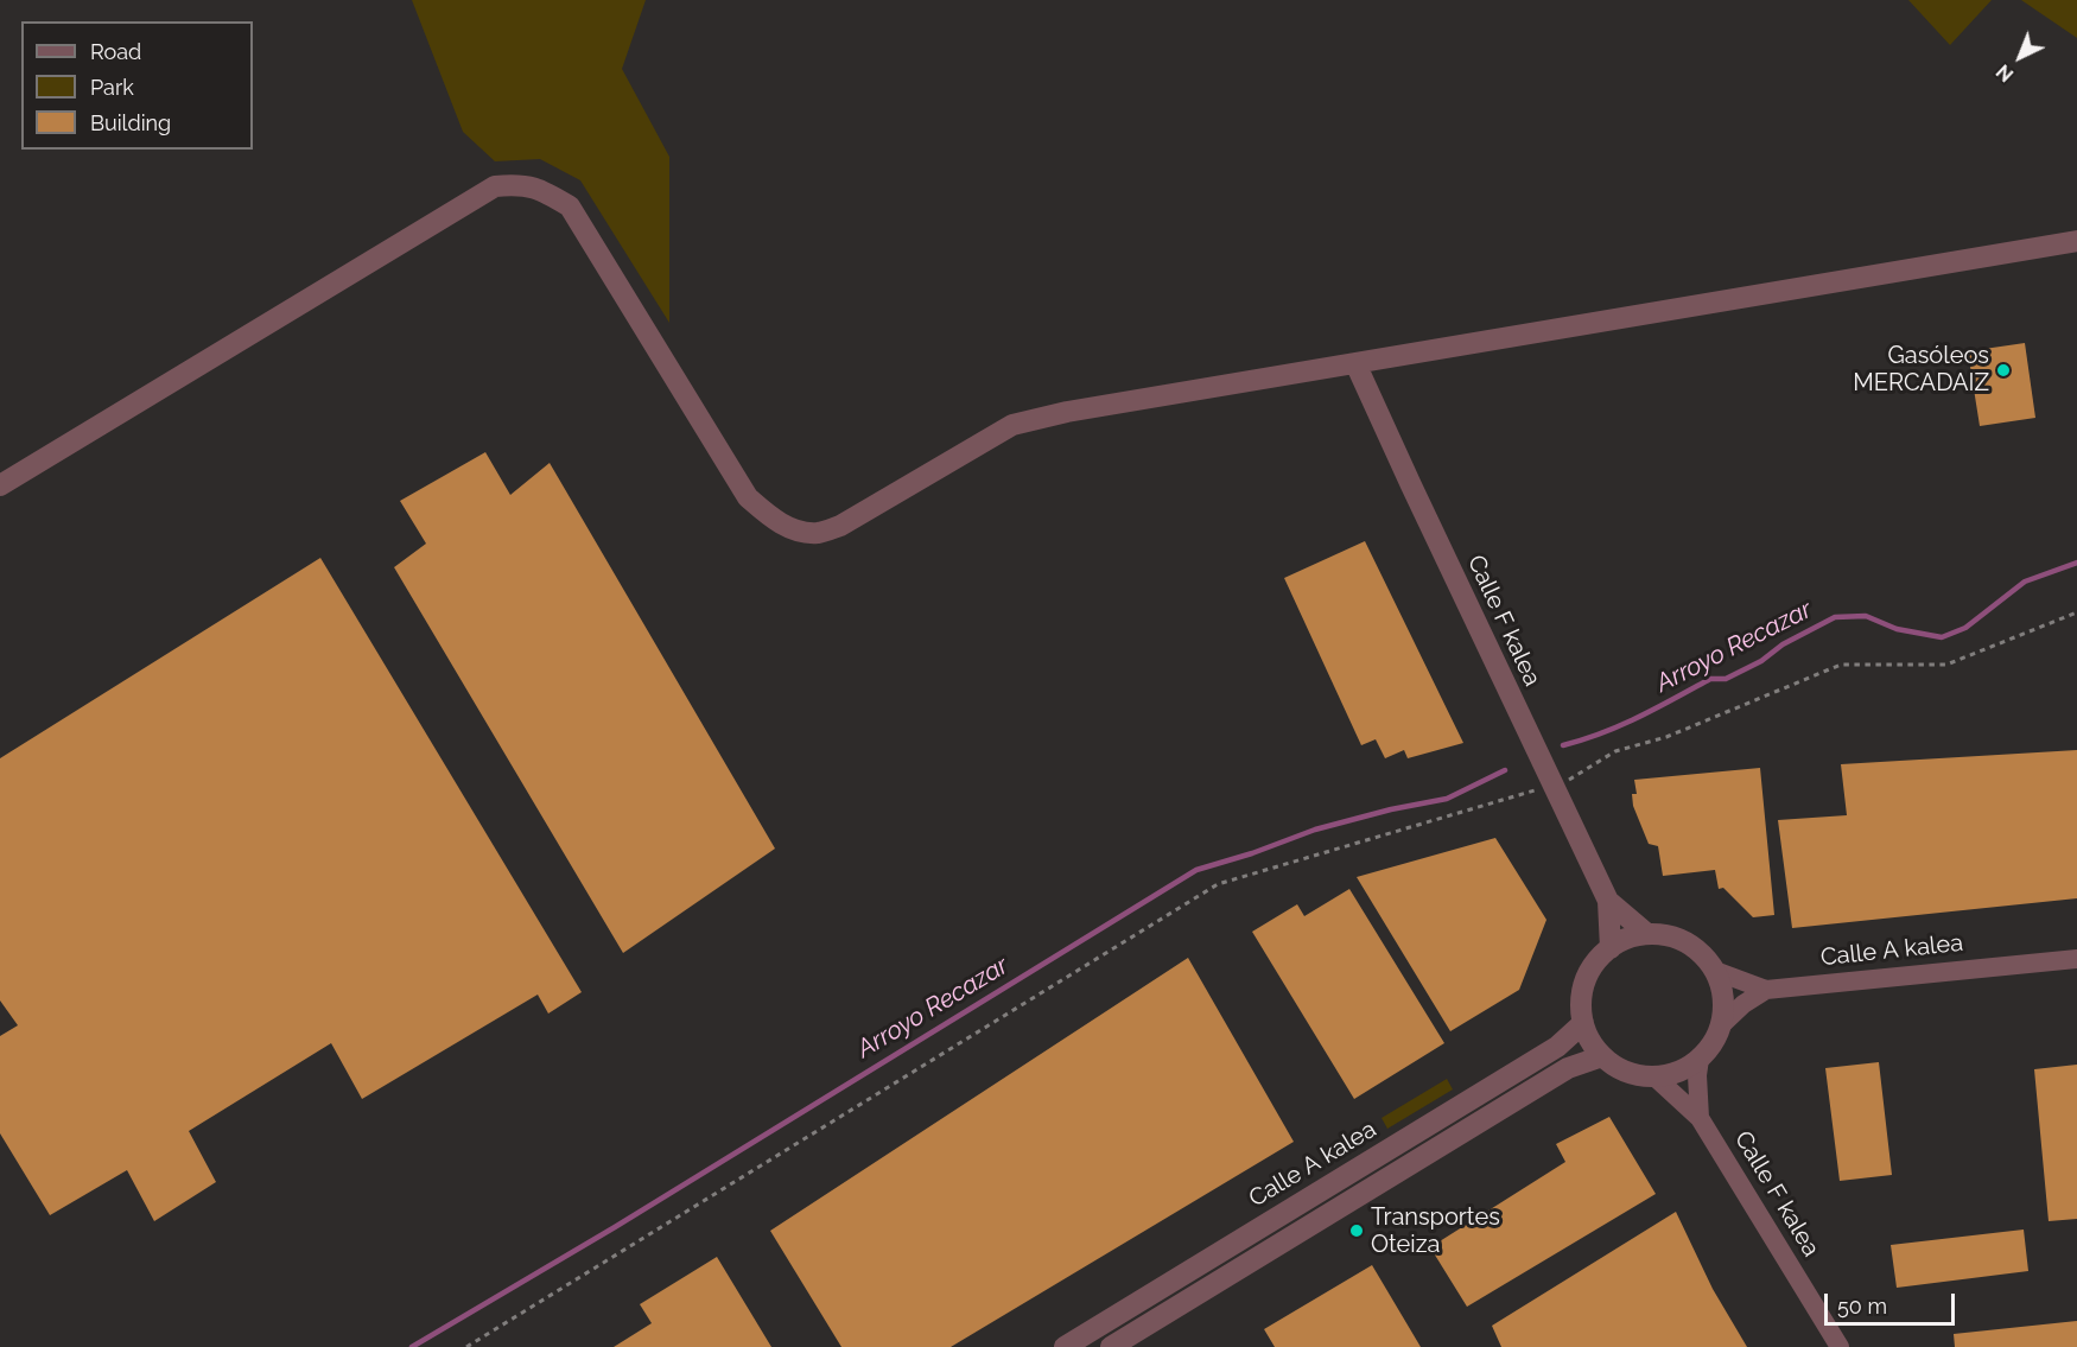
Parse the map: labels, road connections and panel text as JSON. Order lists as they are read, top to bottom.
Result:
{
  "streets": {
    "street": ["Calle F kalea", "Calle A kalea"]
  },
  "crossings": [
    ["Calle F kalea", "Calle A kalea"]
  ],
  "water": ["Arroyo Recazar"],
  "places": ["Gasóleos MERCADAIZ", "Transportes Oteiza"],
  "legend": ["Road", "Park", "Building"],
  "scale_bar": "50 m",
  "north": "bottom left"
}
